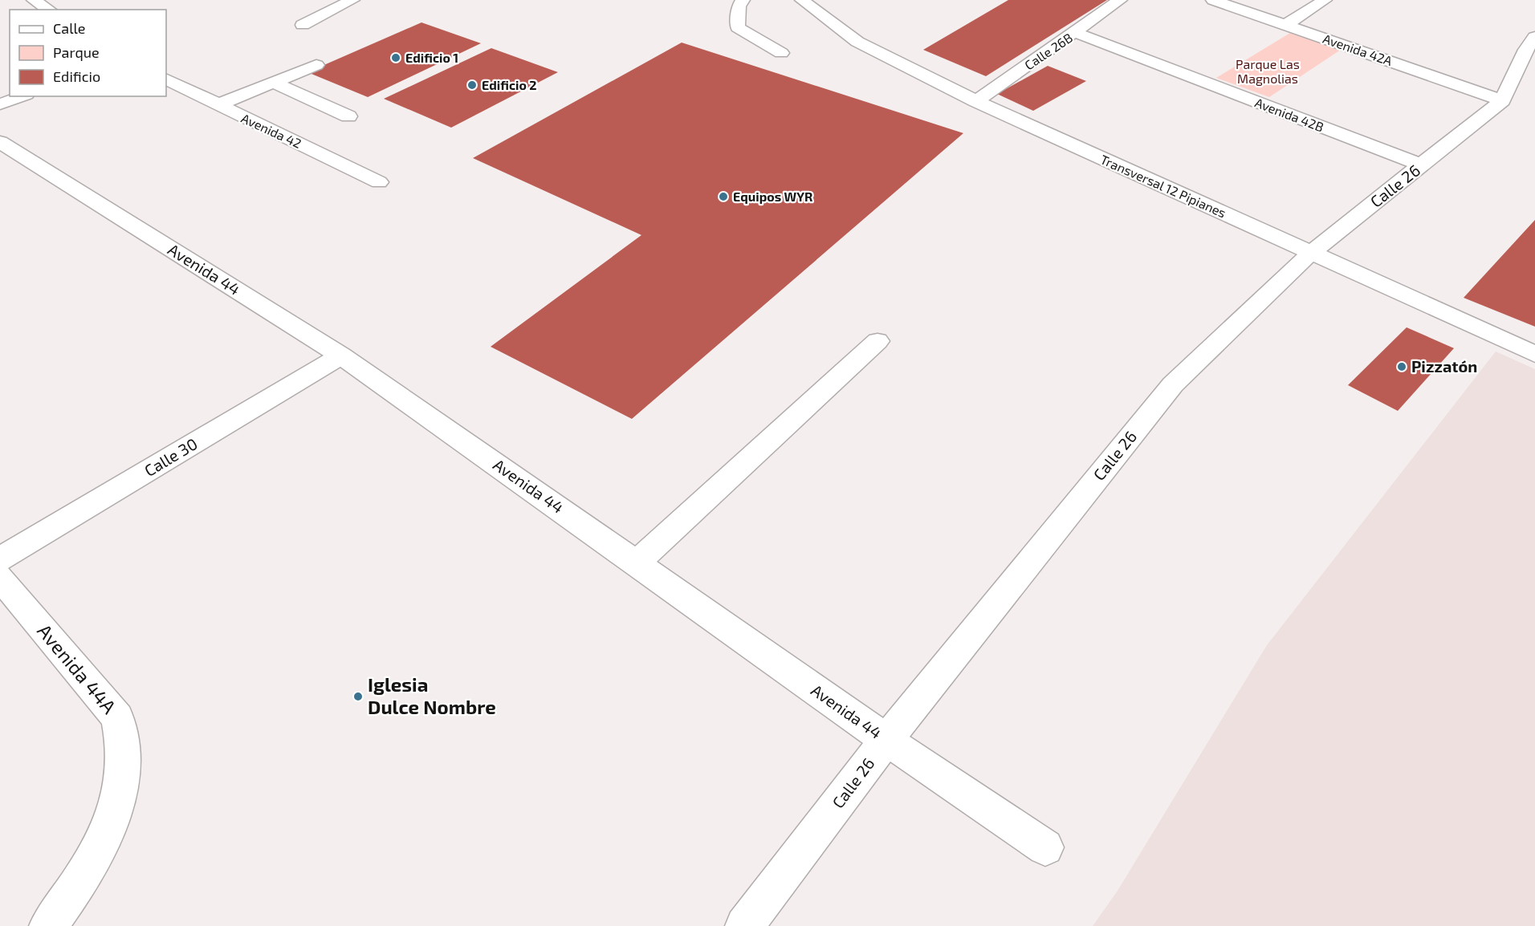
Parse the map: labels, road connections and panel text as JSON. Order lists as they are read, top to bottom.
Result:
{
  "streets": {
    "street": [
      "Avenida 42A",
      "Calle 26B",
      "Avenida 42B",
      "Avenida 42",
      "Transversal 12 Pipianes",
      "Calle 26",
      "Avenida 44",
      "Calle 30",
      "Avenida 44A"
    ]
  },
  "crossings": [
    ["Avenida 42A", "Calle 26"],
    ["Calle 26B", "Avenida 42B"],
    ["Calle 26B", "Transversal 12 Pipianes"],
    ["Avenida 42B", "Calle 26"],
    ["Transversal 12 Pipianes", "Calle 26"],
    ["Calle 26", "Avenida 44"],
    ["Avenida 44", "Calle 30"]
  ],
  "parks": ["Parque Las Magnolias"],
  "places": [
    "Edificio 1",
    "Edificio 2",
    "Equipos WYR",
    "Pizzatón",
    "Iglesia Dulce Nombre"
  ],
  "legend": ["Calle", "Parque", "Edificio"]
}
